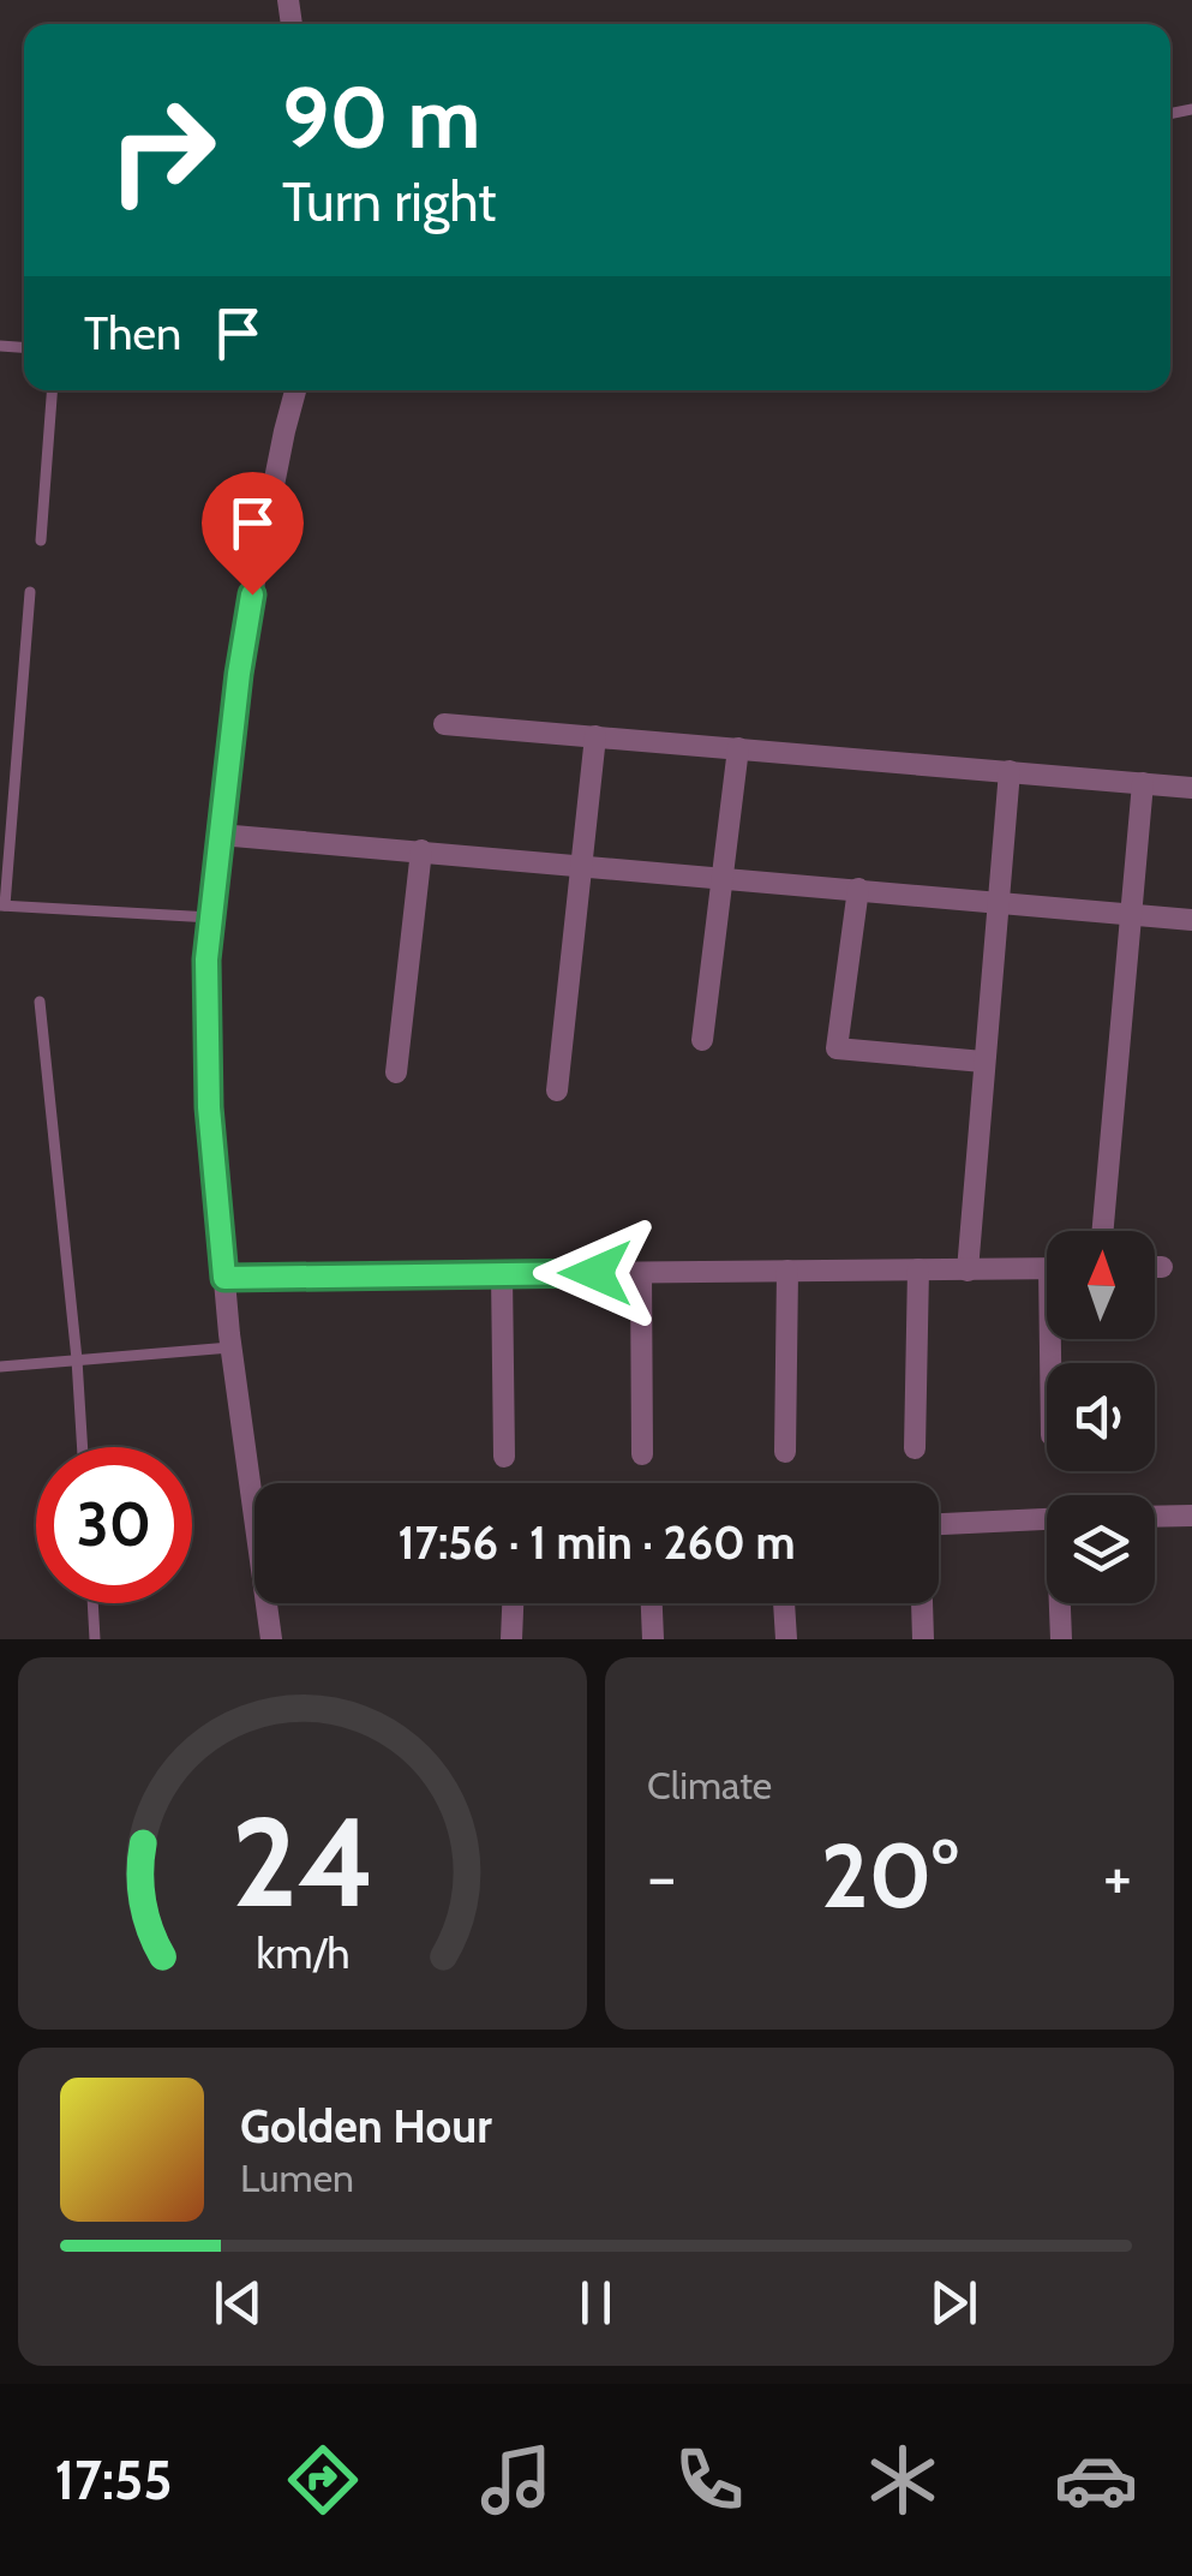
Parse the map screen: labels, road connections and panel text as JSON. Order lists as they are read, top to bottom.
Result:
{
  "north": "top",
  "page": {
    "turn": ["90 m", "Turn right"],
    "then": "Then",
    "limit": "30",
    "trip": "17:56 · 1 min · 260 m",
    "tile": "Climate",
    "heat": ["−", "20°", "+"],
    "song": ["Golden Hour", "Lumen"],
    "tabs": "17:55",
    "gauge": ["24", "km/h"]
  }
}
